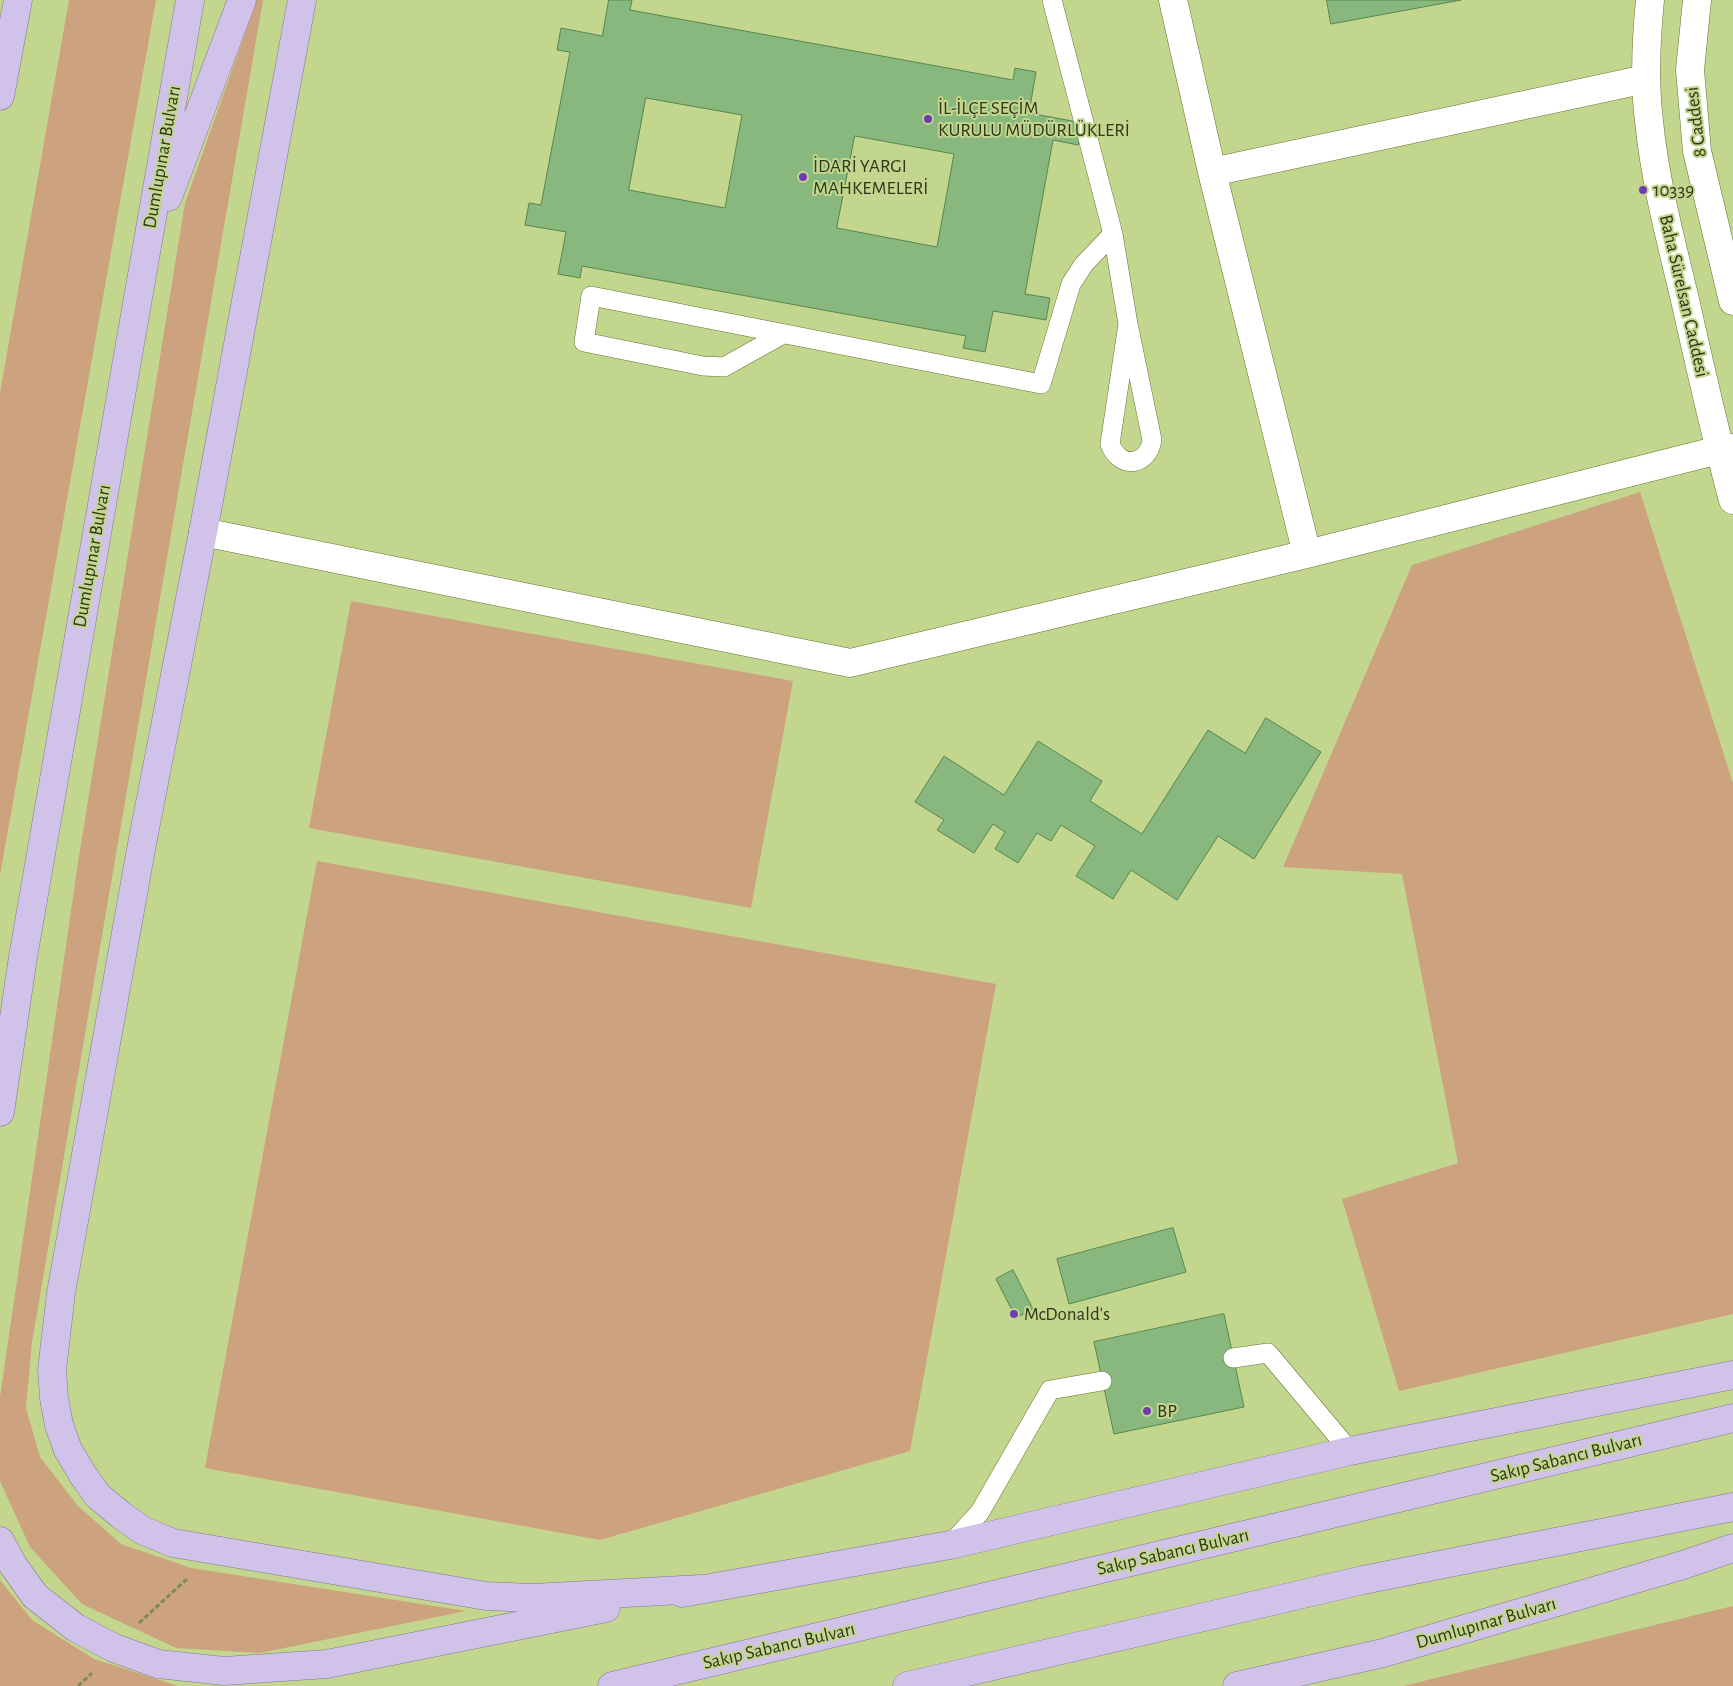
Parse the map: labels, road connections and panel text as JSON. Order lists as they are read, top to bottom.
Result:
{
  "streets": {
    "main road": ["Dumlupınar Bulvarı", "Sakıp Sabancı Bulvarı"],
    "street": ["8 Caddesi", "Baha Sürelsan Caddesi"]
  },
  "places": [
    "İL-İLÇE SEÇİM KURULU MÜDÜRLÜKLERİ",
    "İDARİ YARGI MAHKEMELERİ",
    "10339",
    "McDonald's",
    "BP"
  ]
}
